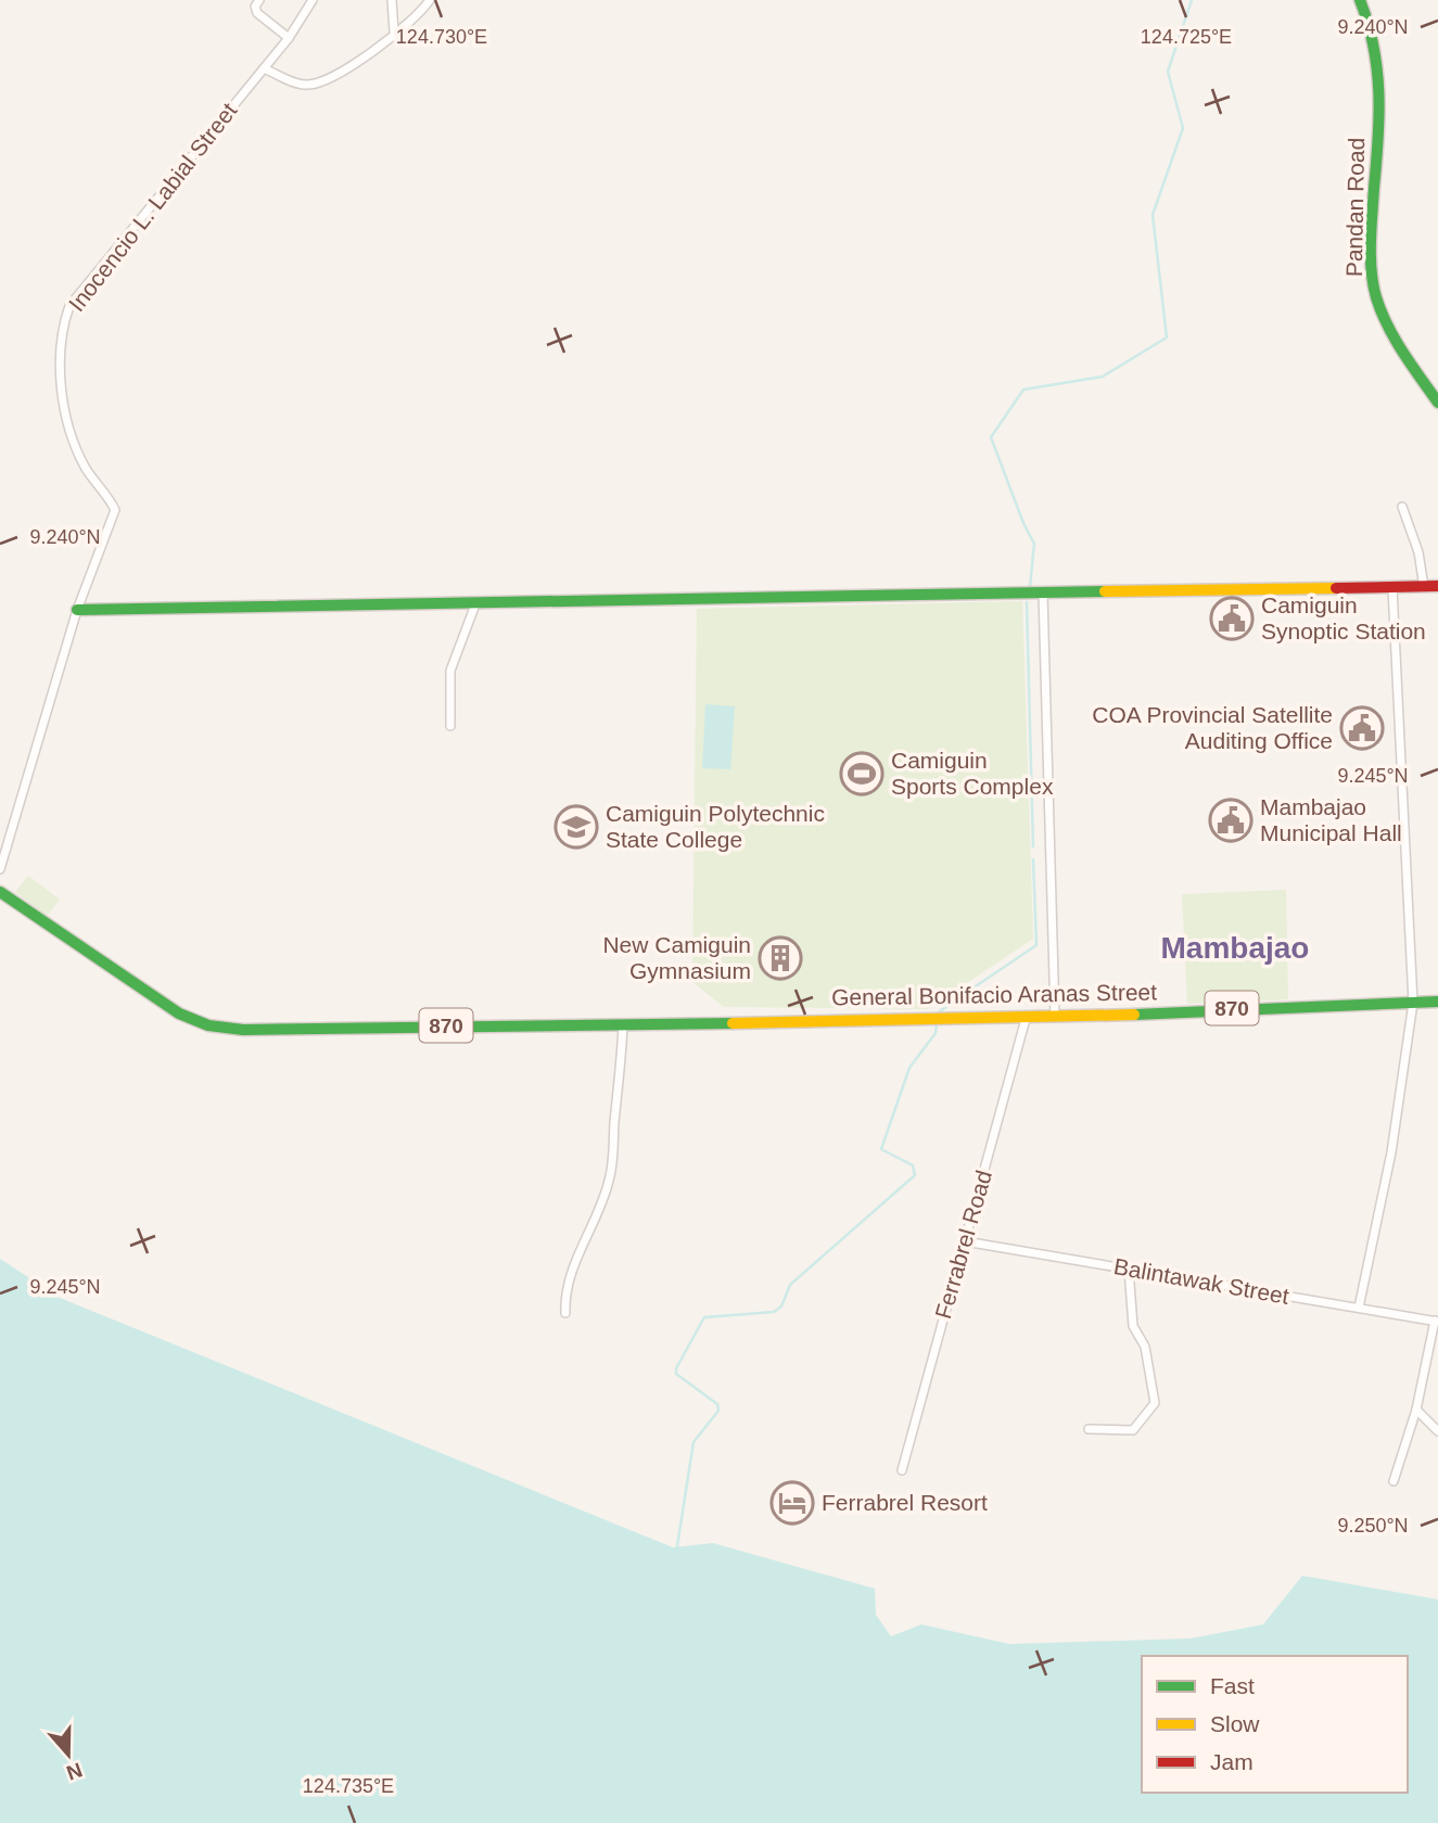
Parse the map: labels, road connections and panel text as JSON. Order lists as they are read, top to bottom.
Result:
{
  "streets": {
    "street": [
      "Inocencio L. Labial Street",
      "Pandan Road",
      "General Bonifacio Aranas Street",
      "870",
      "Ferrabrel Road",
      "Balintawak Street"
    ]
  },
  "crossings": [
    ["General Bonifacio Aranas Street", "Ferrabrel Road"],
    ["Ferrabrel Road", "Balintawak Street"]
  ],
  "districts": ["Mambajao"],
  "places": {
    "public building": ["Camiguin Synoptic Station", "COA Provincial Satellite Auditing Office", "Mambajao Municipal Hall"],
    "sports": ["Camiguin Sports Complex"],
    "school or university": ["Camiguin Polytechnic State College"],
    "building": ["New Camiguin Gymnasium"],
    "hotel": ["Ferrabrel Resort"]
  },
  "legend": ["Fast", "Slow", "Jam"],
  "north": "bottom",
  "coordinates": [
    "9.240°N",
    "124.730°E",
    "124.725°E",
    "9.245°N",
    "9.250°N",
    "124.735°E"
  ]
}
